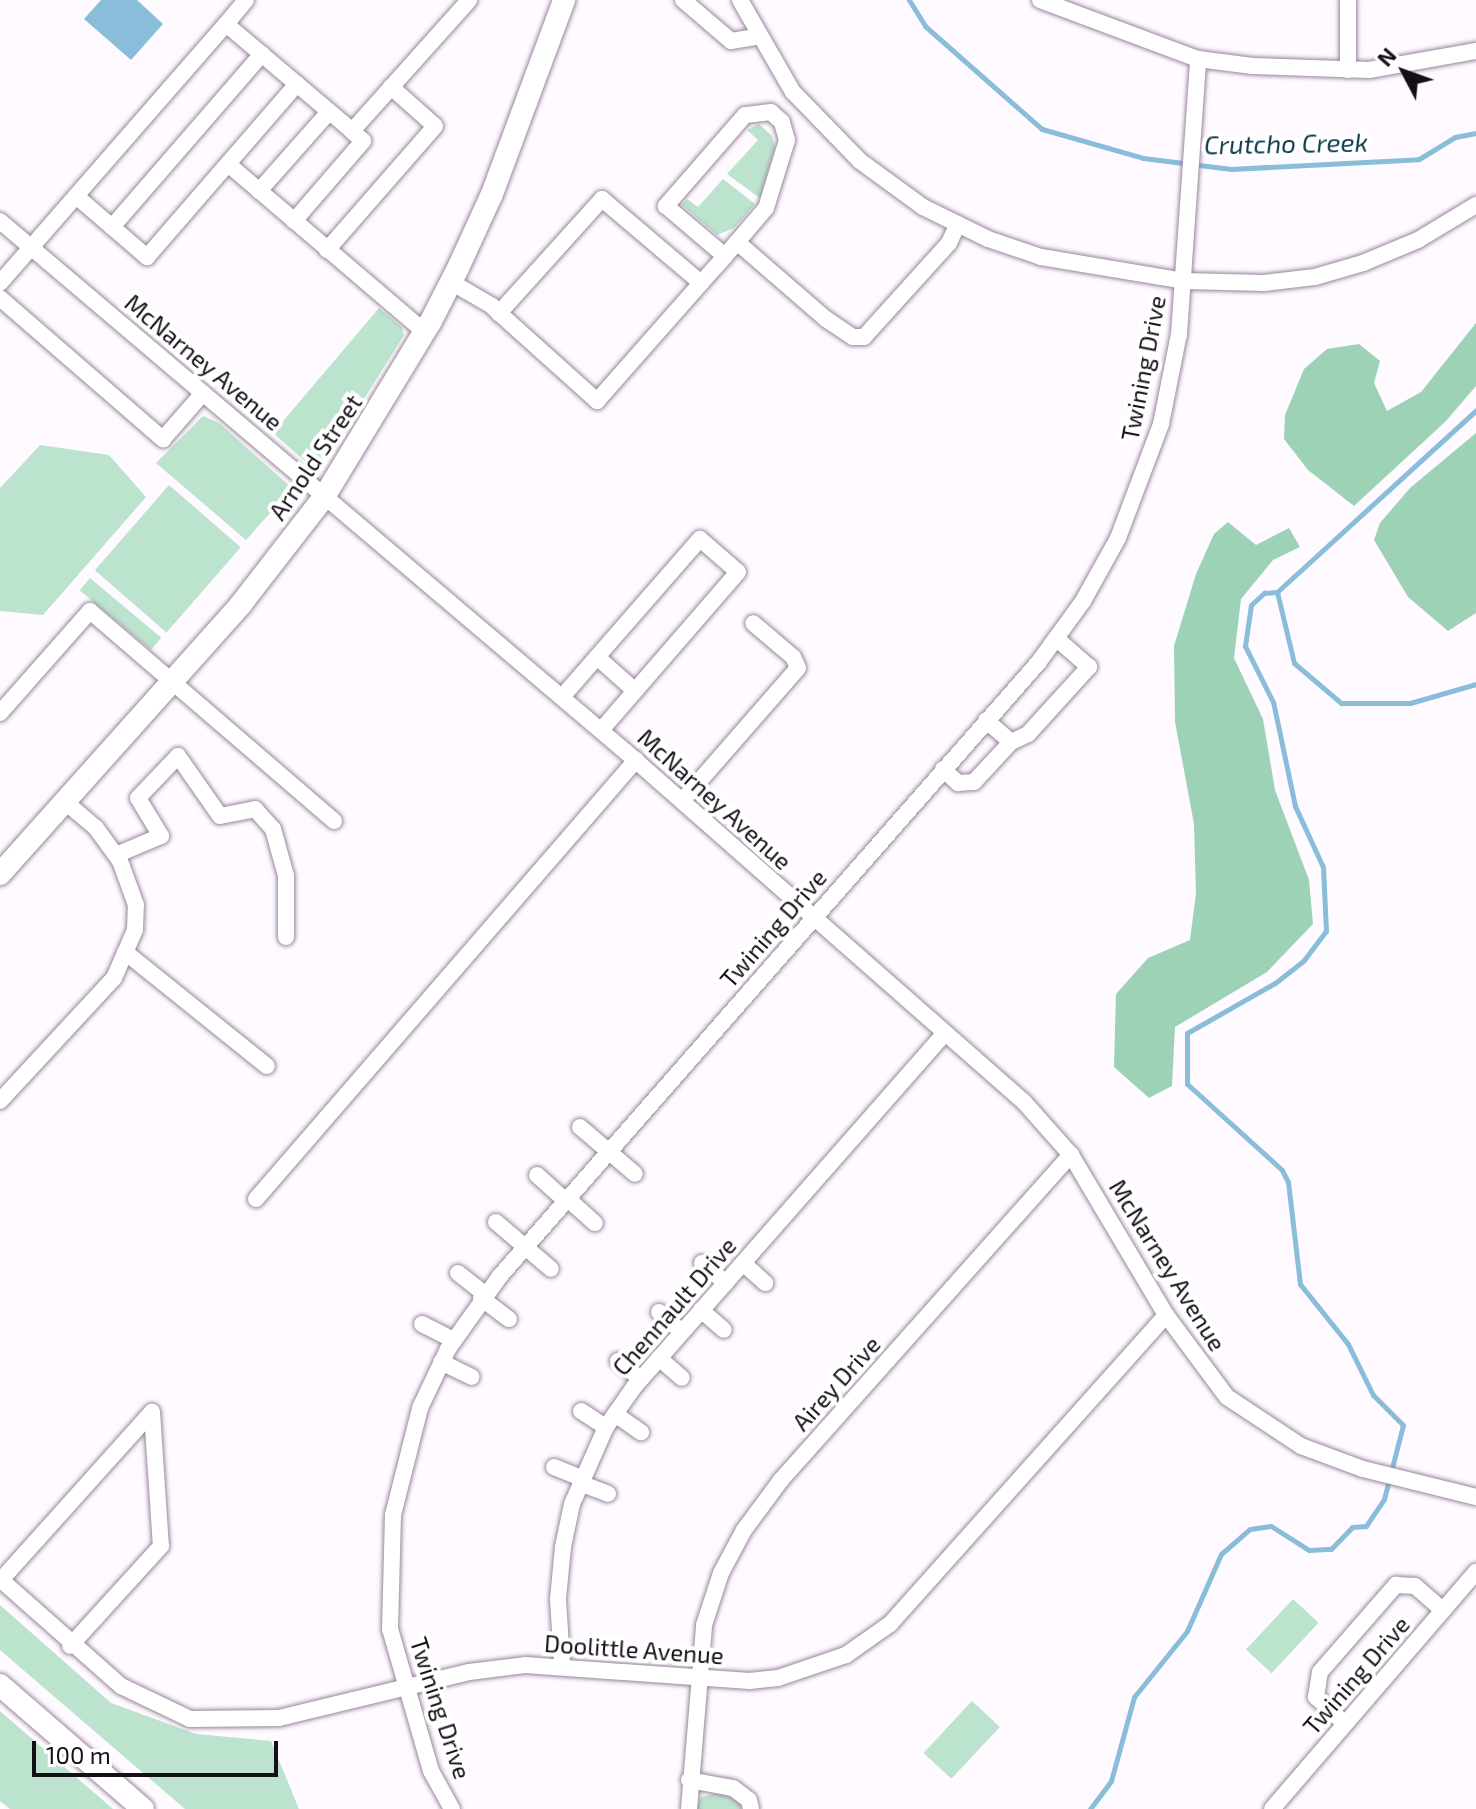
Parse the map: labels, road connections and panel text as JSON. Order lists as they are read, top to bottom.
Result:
{
  "streets": {
    "main road": ["Arnold Street"],
    "street": [
      "McNarney Avenue",
      "Twining Drive",
      "Chennault Drive",
      "Airey Drive",
      "Doolittle Avenue"
    ]
  },
  "crossings": [
    ["McNarney Avenue", "Twining Drive"],
    ["McNarney Avenue", "Arnold Street"],
    ["McNarney Avenue", "Chennault Drive"],
    ["McNarney Avenue", "Airey Drive"],
    ["McNarney Avenue", "Doolittle Avenue"],
    ["Twining Drive", "Doolittle Avenue"],
    ["Chennault Drive", "Doolittle Avenue"],
    ["Airey Drive", "Doolittle Avenue"]
  ],
  "water": ["Crutcho Creek"],
  "scale_bar": "100 m",
  "north": "top left"
}
